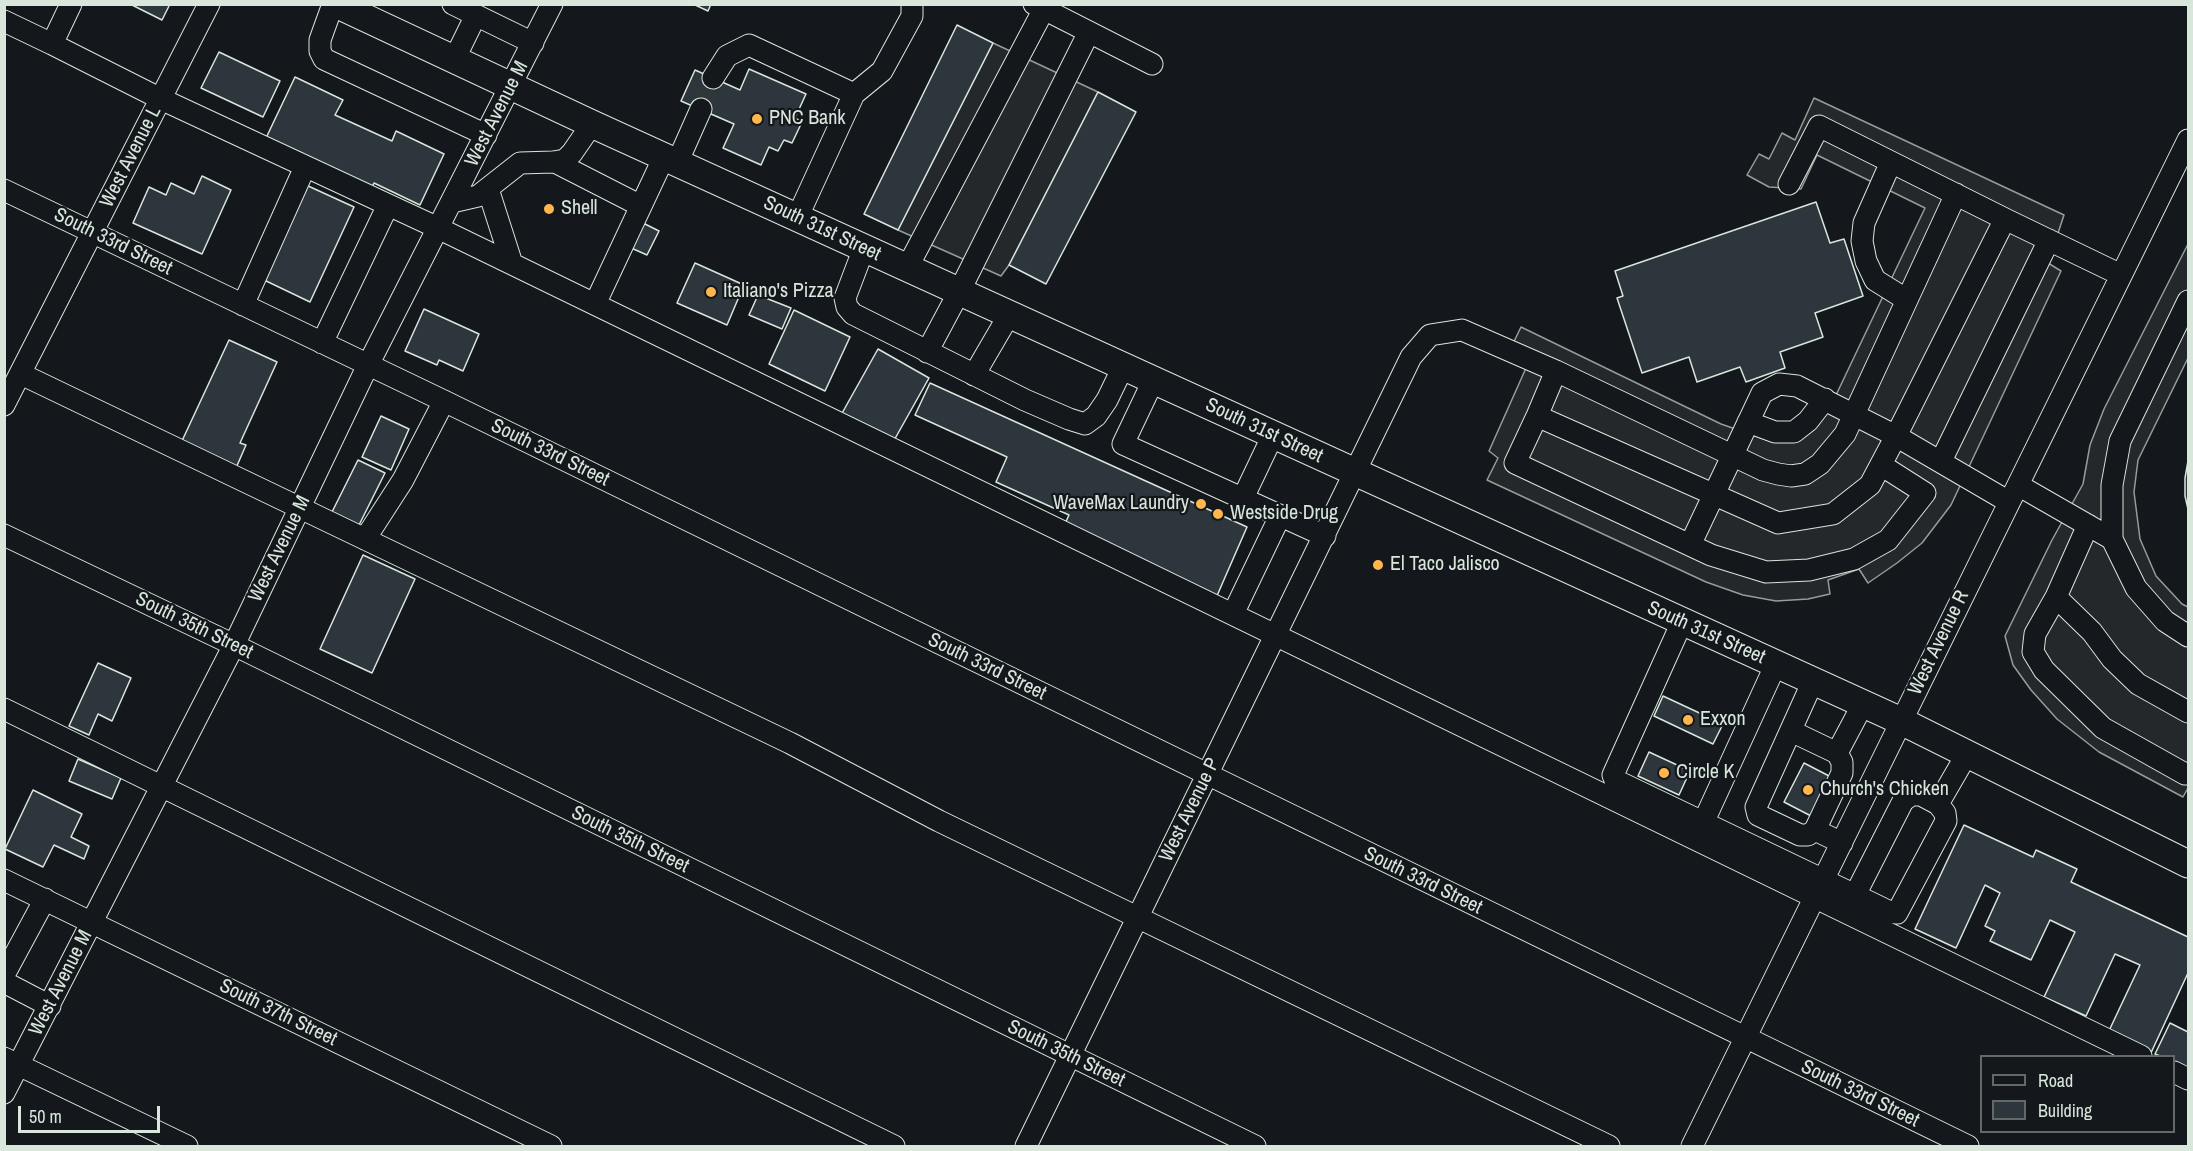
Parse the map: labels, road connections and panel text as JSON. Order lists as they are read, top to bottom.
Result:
{
  "streets": {
    "main road": ["South 31st Street"],
    "street": [
      "West Avenue M",
      "West Avenue L",
      "South 33rd Street",
      "South 35th Street",
      "West Avenue R",
      "West Avenue P",
      "South 37th Street"
    ]
  },
  "crossings": [
    ["West Avenue M", "South 31st Street"],
    ["West Avenue M", "South 33rd Street"],
    ["West Avenue M", "South 35th Street"],
    ["West Avenue M", "South 37th Street"],
    ["West Avenue L", "South 33rd Street"],
    ["South 31st Street", "West Avenue R"],
    ["South 31st Street", "West Avenue P"],
    ["South 33rd Street", "West Avenue R"],
    ["South 33rd Street", "West Avenue P"],
    ["South 35th Street", "West Avenue P"]
  ],
  "places": [
    "PNC Bank",
    "Shell",
    "Italiano's Pizza",
    "WaveMax Laundry",
    "Westside Drug",
    "El Taco Jalisco",
    "Exxon",
    "Circle K",
    "Church's Chicken"
  ],
  "legend": ["Road", "Building"],
  "scale_bar": "50 m"
}
